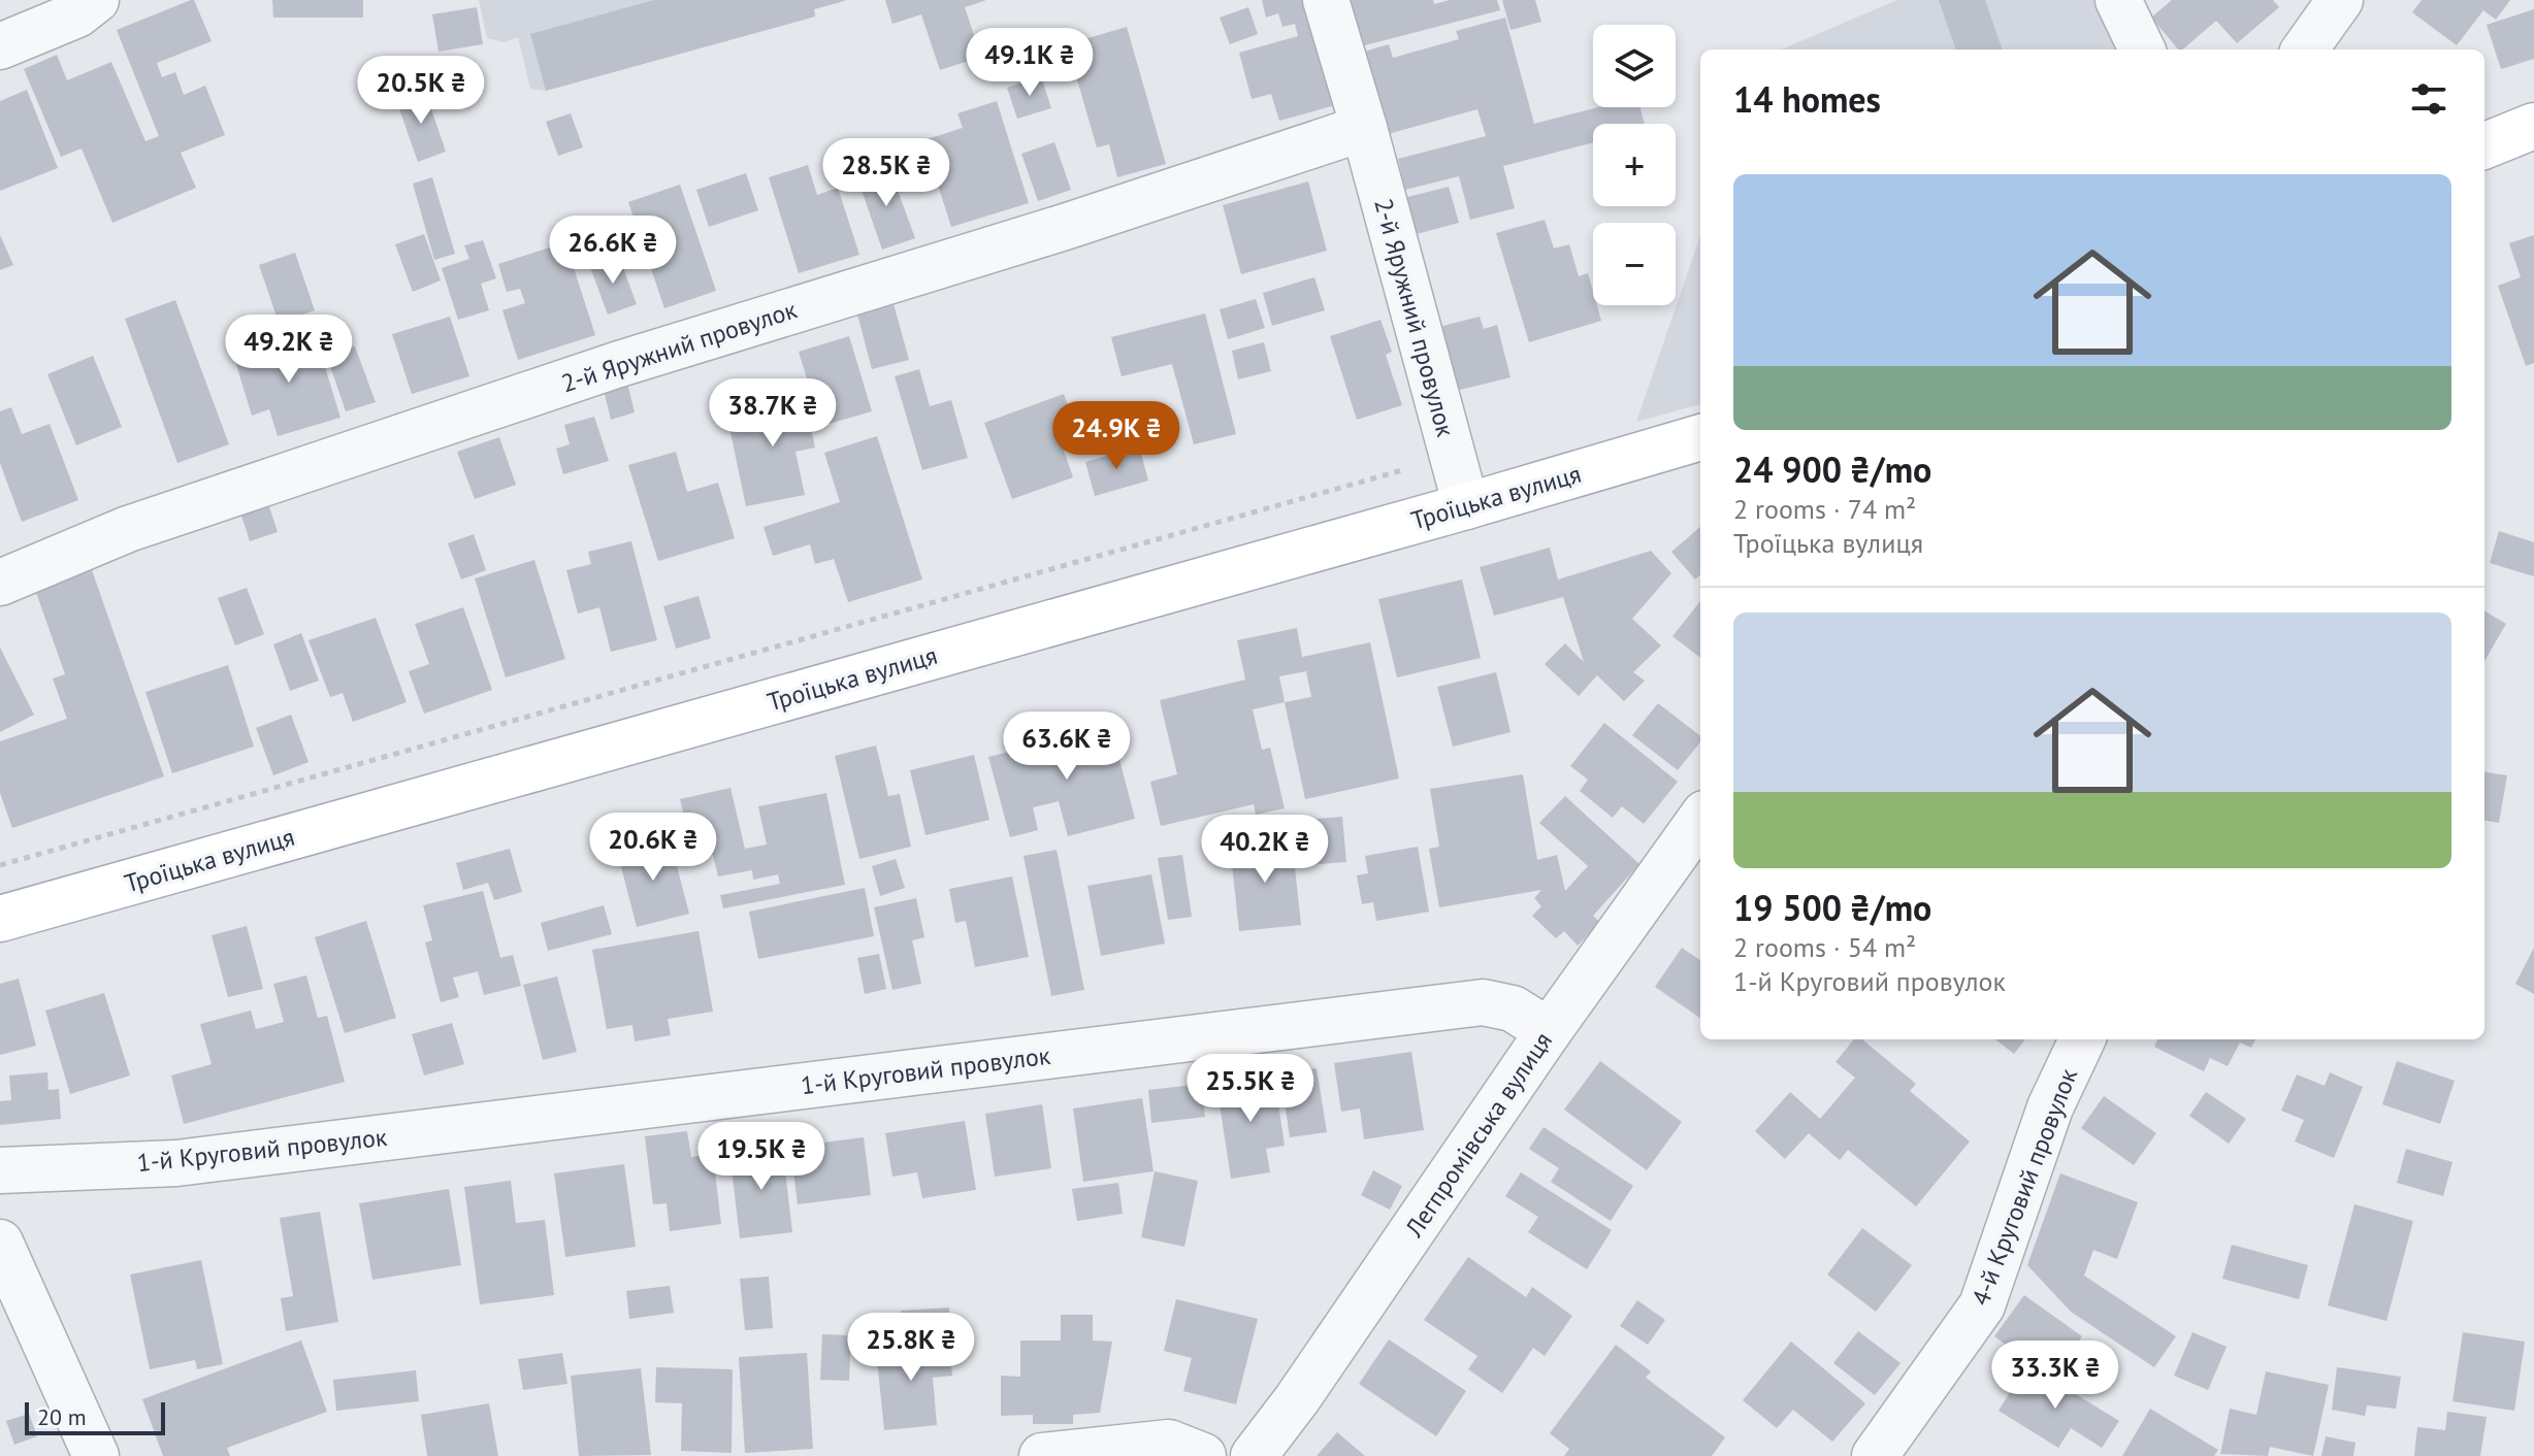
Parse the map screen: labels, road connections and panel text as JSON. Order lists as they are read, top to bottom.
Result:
{
  "streets": {
    "main road": ["Троїцька вулиця"],
    "street": [
      "2-й Яружний провулок",
      "1-й Круговий провулок",
      "Легпромівська вулиця",
      "4-й Круговий провулок"
    ]
  },
  "crossings": [
    ["2-й Яружний провулок", "Троїцька вулиця"],
    ["1-й Круговий провулок", "Легпромівська вулиця"]
  ],
  "scale_bar": "20 m",
  "page": {
    "map_buttons": ["+", "−"],
    "price": [
      "49.1K ₴",
      "20.5K ₴",
      "28.5K ₴",
      "26.6K ₴",
      "49.2K ₴",
      "38.7K ₴",
      "24.9K ₴",
      "63.6K ₴",
      "20.6K ₴",
      "40.2K ₴",
      "25.5K ₴",
      "19.5K ₴",
      "25.8K ₴",
      "33.3K ₴"
    ],
    "heading": "14 homes",
    "list": [
      {
        "name": "24 900 ₴/mo",
        "note": "2 rooms · 74 m² · Троїцька вулиця"
      },
      {
        "name": "19 500 ₴/mo",
        "note": "2 rooms · 54 m² · 1-й Круговий провулок"
      }
    ],
    "scale": "20 m"
  }
}
